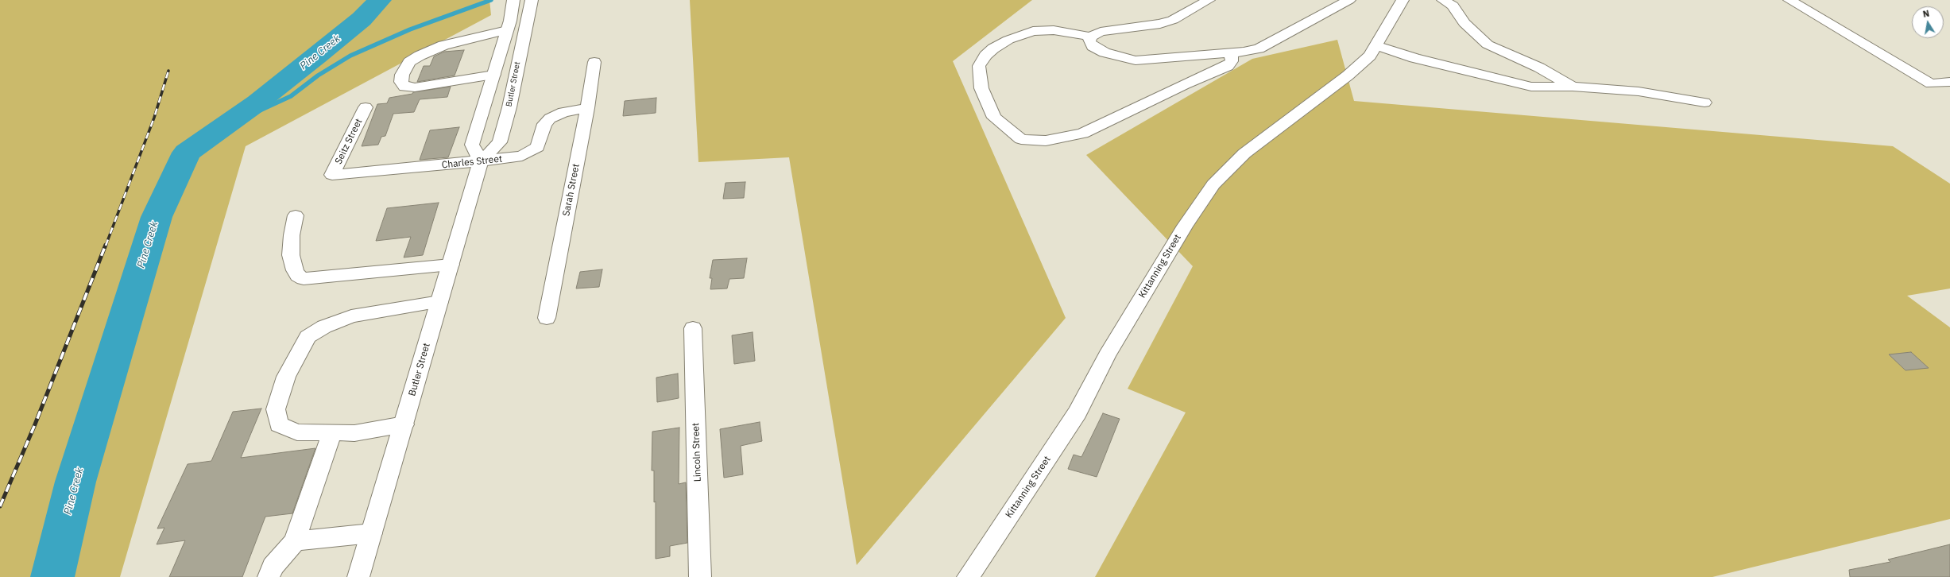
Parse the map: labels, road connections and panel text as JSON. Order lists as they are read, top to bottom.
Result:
{
  "streets": {
    "main road": [
      "Butler Street",
      "Seitz Street",
      "Charles Street",
      "Sarah Street",
      "Kittanning Street",
      "Lincoln Street"
    ]
  },
  "crossings": [
    ["Butler Street", "Charles Street"],
    ["Seitz Street", "Charles Street"],
    ["Charles Street", "Sarah Street"]
  ],
  "water": ["Pine Creek"],
  "north": "top"
}
